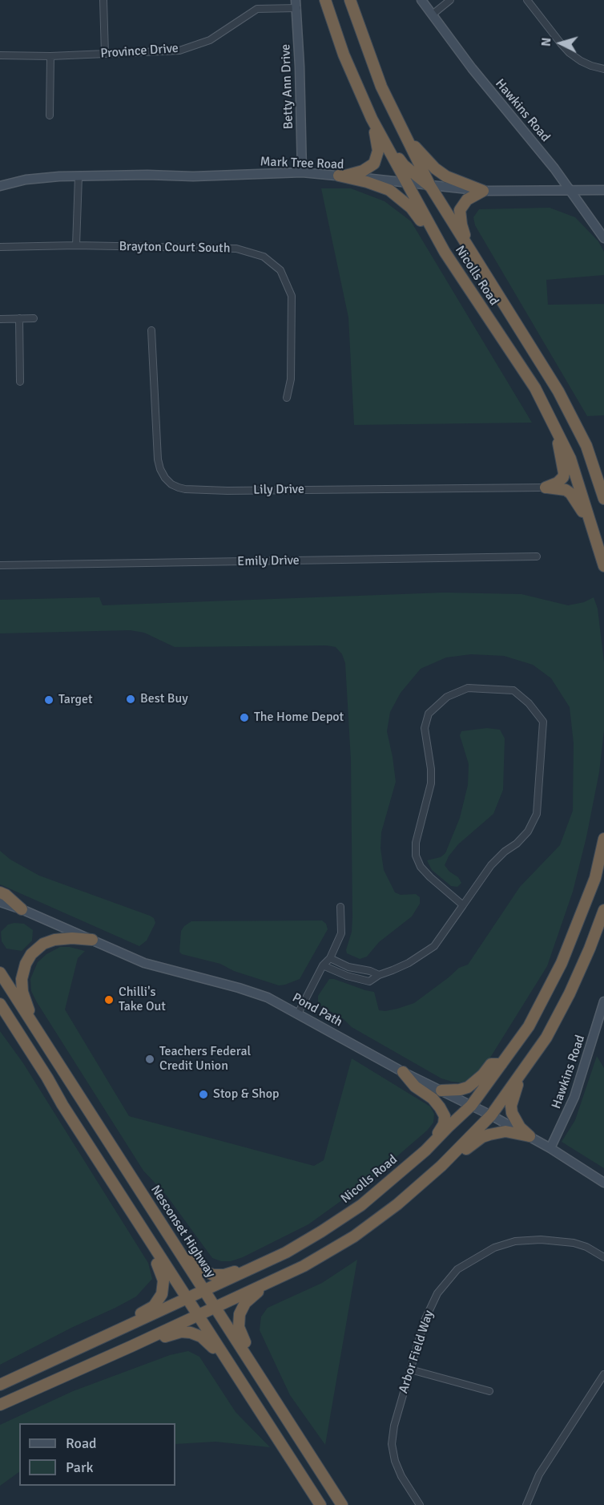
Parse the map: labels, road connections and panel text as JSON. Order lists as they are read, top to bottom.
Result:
{
  "streets": {
    "highway": ["Nicolls Road", "Nesconset Highway"],
    "main road": [
      "Betty Ann Drive",
      "Hawkins Road",
      "Mark Tree Road",
      "Pond Path"
    ],
    "street": [
      "Province Drive",
      "Brayton Court South",
      "Lily Drive",
      "Emily Drive",
      "Arbor Field Way"
    ]
  },
  "crossings": [
    ["Province Drive", "Betty Ann Drive"],
    ["Betty Ann Drive", "Mark Tree Road"],
    ["Hawkins Road", "Mark Tree Road"],
    ["Hawkins Road", "Pond Path"],
    ["Mark Tree Road", "Nicolls Road"],
    ["Nicolls Road", "Pond Path"],
    ["Nicolls Road", "Nesconset Highway"]
  ],
  "places": [
    "Best Buy",
    "Target",
    "The Home Depot",
    "Chilli's Take Out",
    "Teachers Federal Credit Union",
    "Stop & Shop"
  ],
  "legend": ["Road", "Park"],
  "north": "left"
}
